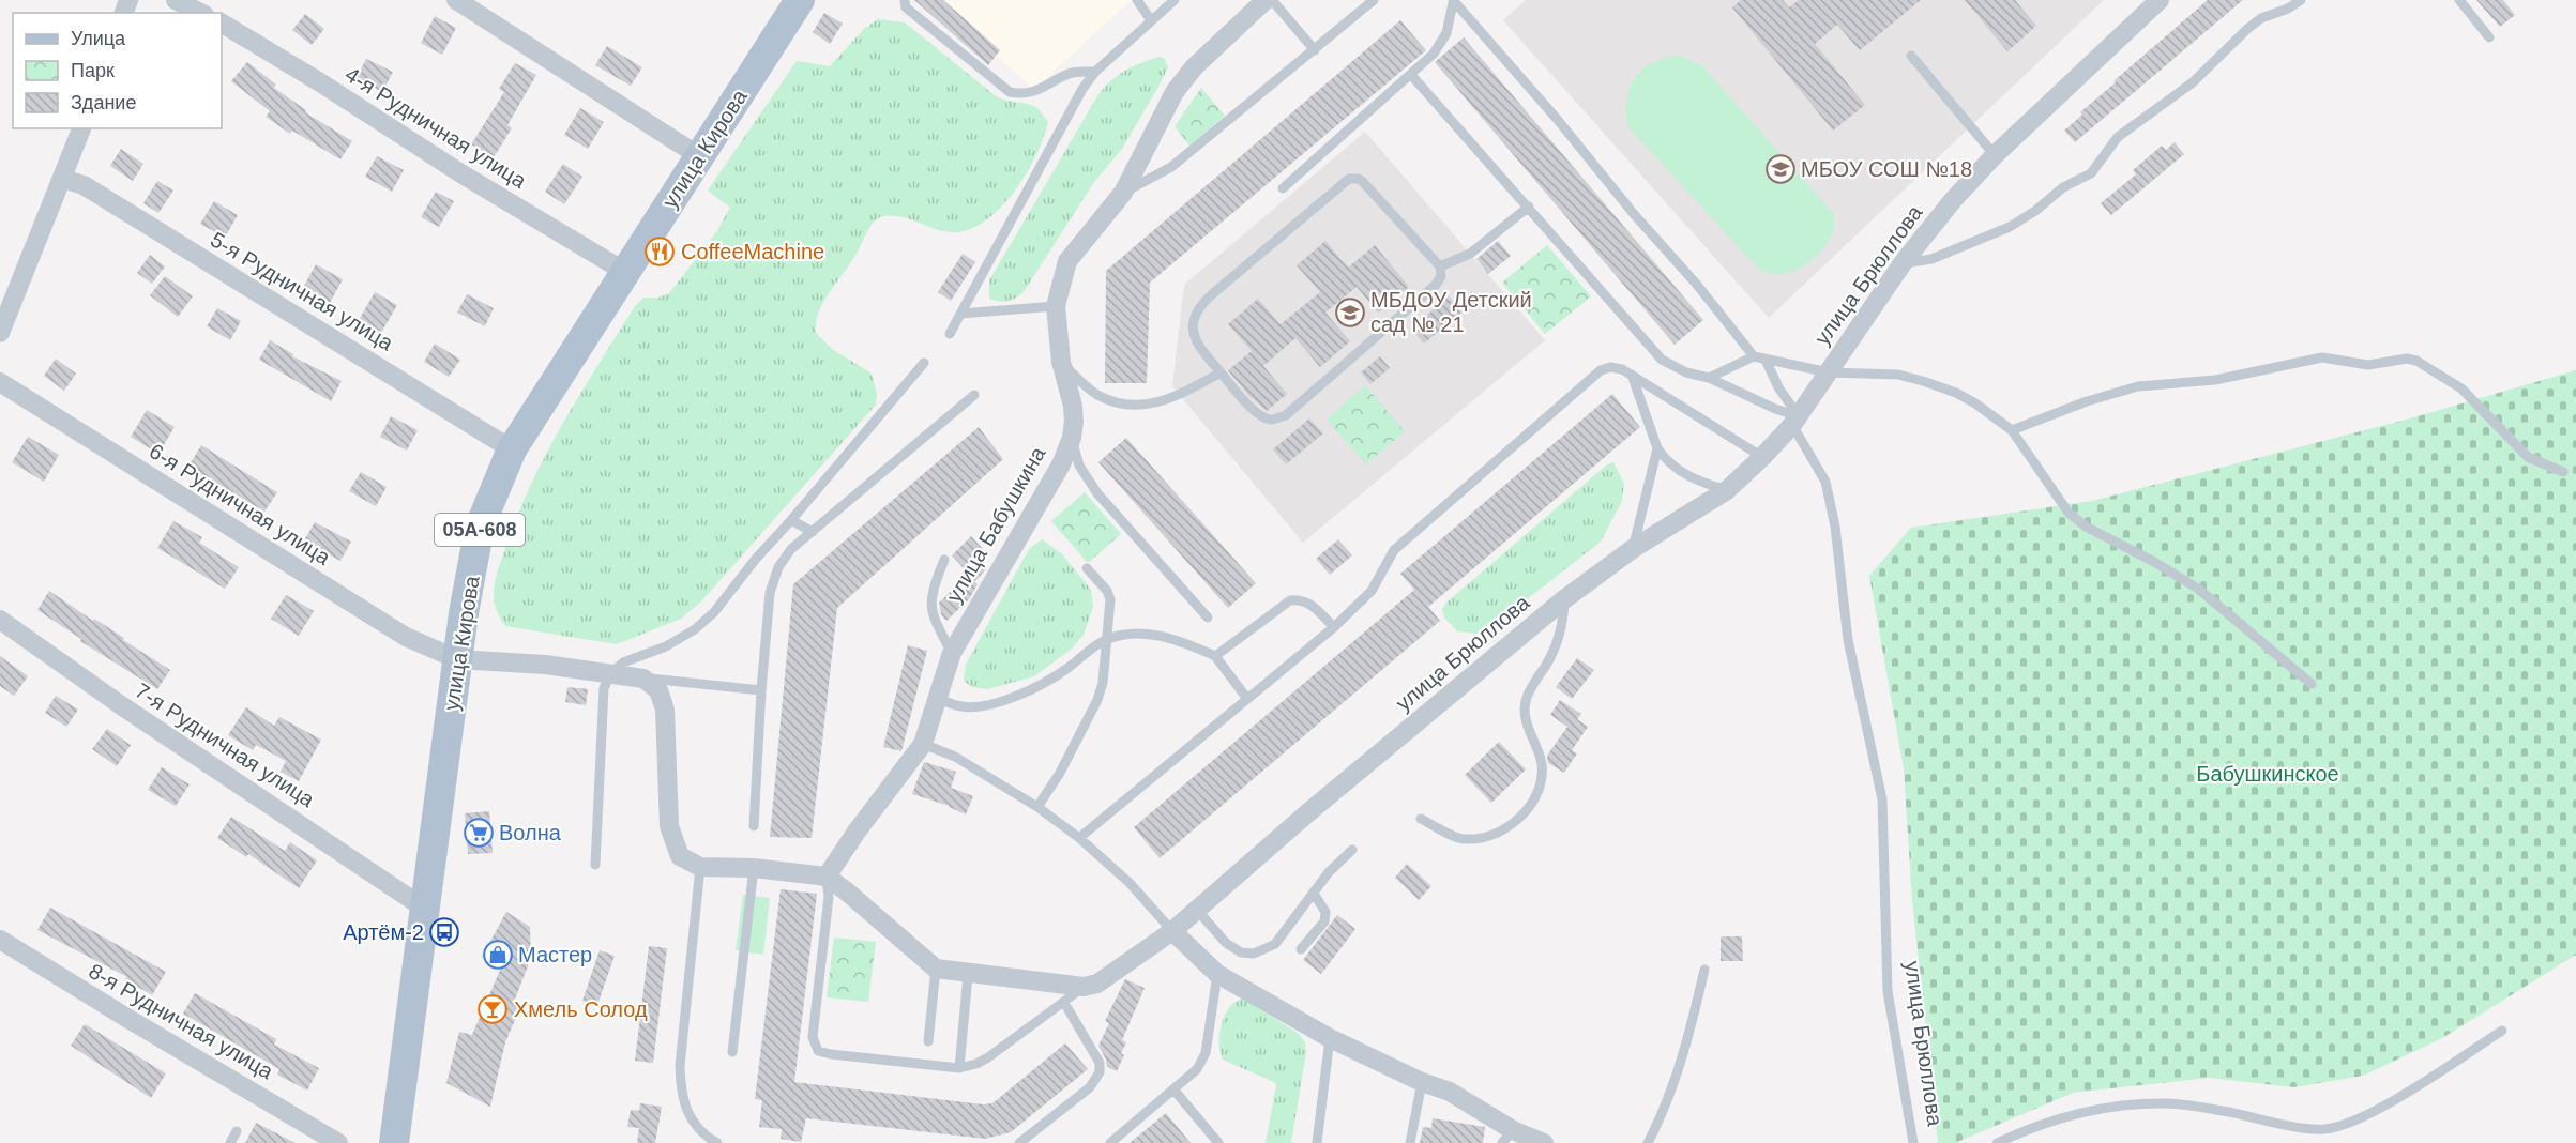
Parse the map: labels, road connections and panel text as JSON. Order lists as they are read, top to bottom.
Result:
{
  "streets": {
    "main road": ["улица Кирова", "05А-608"],
    "street": [
      "4-я Рудничная улица",
      "улица Брюллова",
      "5-я Рудничная улица",
      "6-я Рудничная улица",
      "улица Бабушкина",
      "7-я Рудничная улица",
      "8-я Рудничная улица"
    ]
  },
  "crossings": [
    ["4-я Рудничная улица", "улица Кирова"],
    ["улица Кирова", "5-я Рудничная улица"],
    ["улица Кирова", "6-я Рудничная улица"],
    ["улица Кирова", "7-я Рудничная улица"]
  ],
  "parks": ["Бабушкинское"],
  "places": {
    "school or university": ["МБОУ СОШ №18", "МБДОУ Детский сад № 21"],
    "restaurant": ["CoffeeMachine"],
    "supermarket": ["Волна"],
    "bus stop": ["Артём-2"],
    "shop": ["Мастер"],
    "bar": ["Хмель Солод"]
  },
  "legend": ["Улица", "Парк", "Здание"]
}
